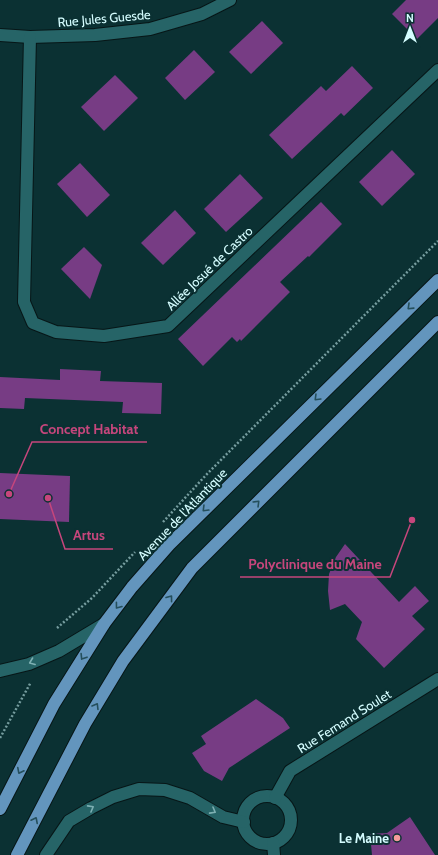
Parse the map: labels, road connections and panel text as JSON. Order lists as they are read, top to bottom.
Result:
{
  "streets": {
    "main road": ["Avenue de l'Atlantique"],
    "street": ["Rue Jules Guesde", "Allée Josué de Castro", "Rue Fernand Soulet"]
  },
  "crossings": [
    ["Rue Jules Guesde", "Allée Josué de Castro"]
  ],
  "places": [
    "Concept Habitat",
    "Artus",
    "Polyclinique du Maine",
    "Le Maine"
  ],
  "north": "top"
}
